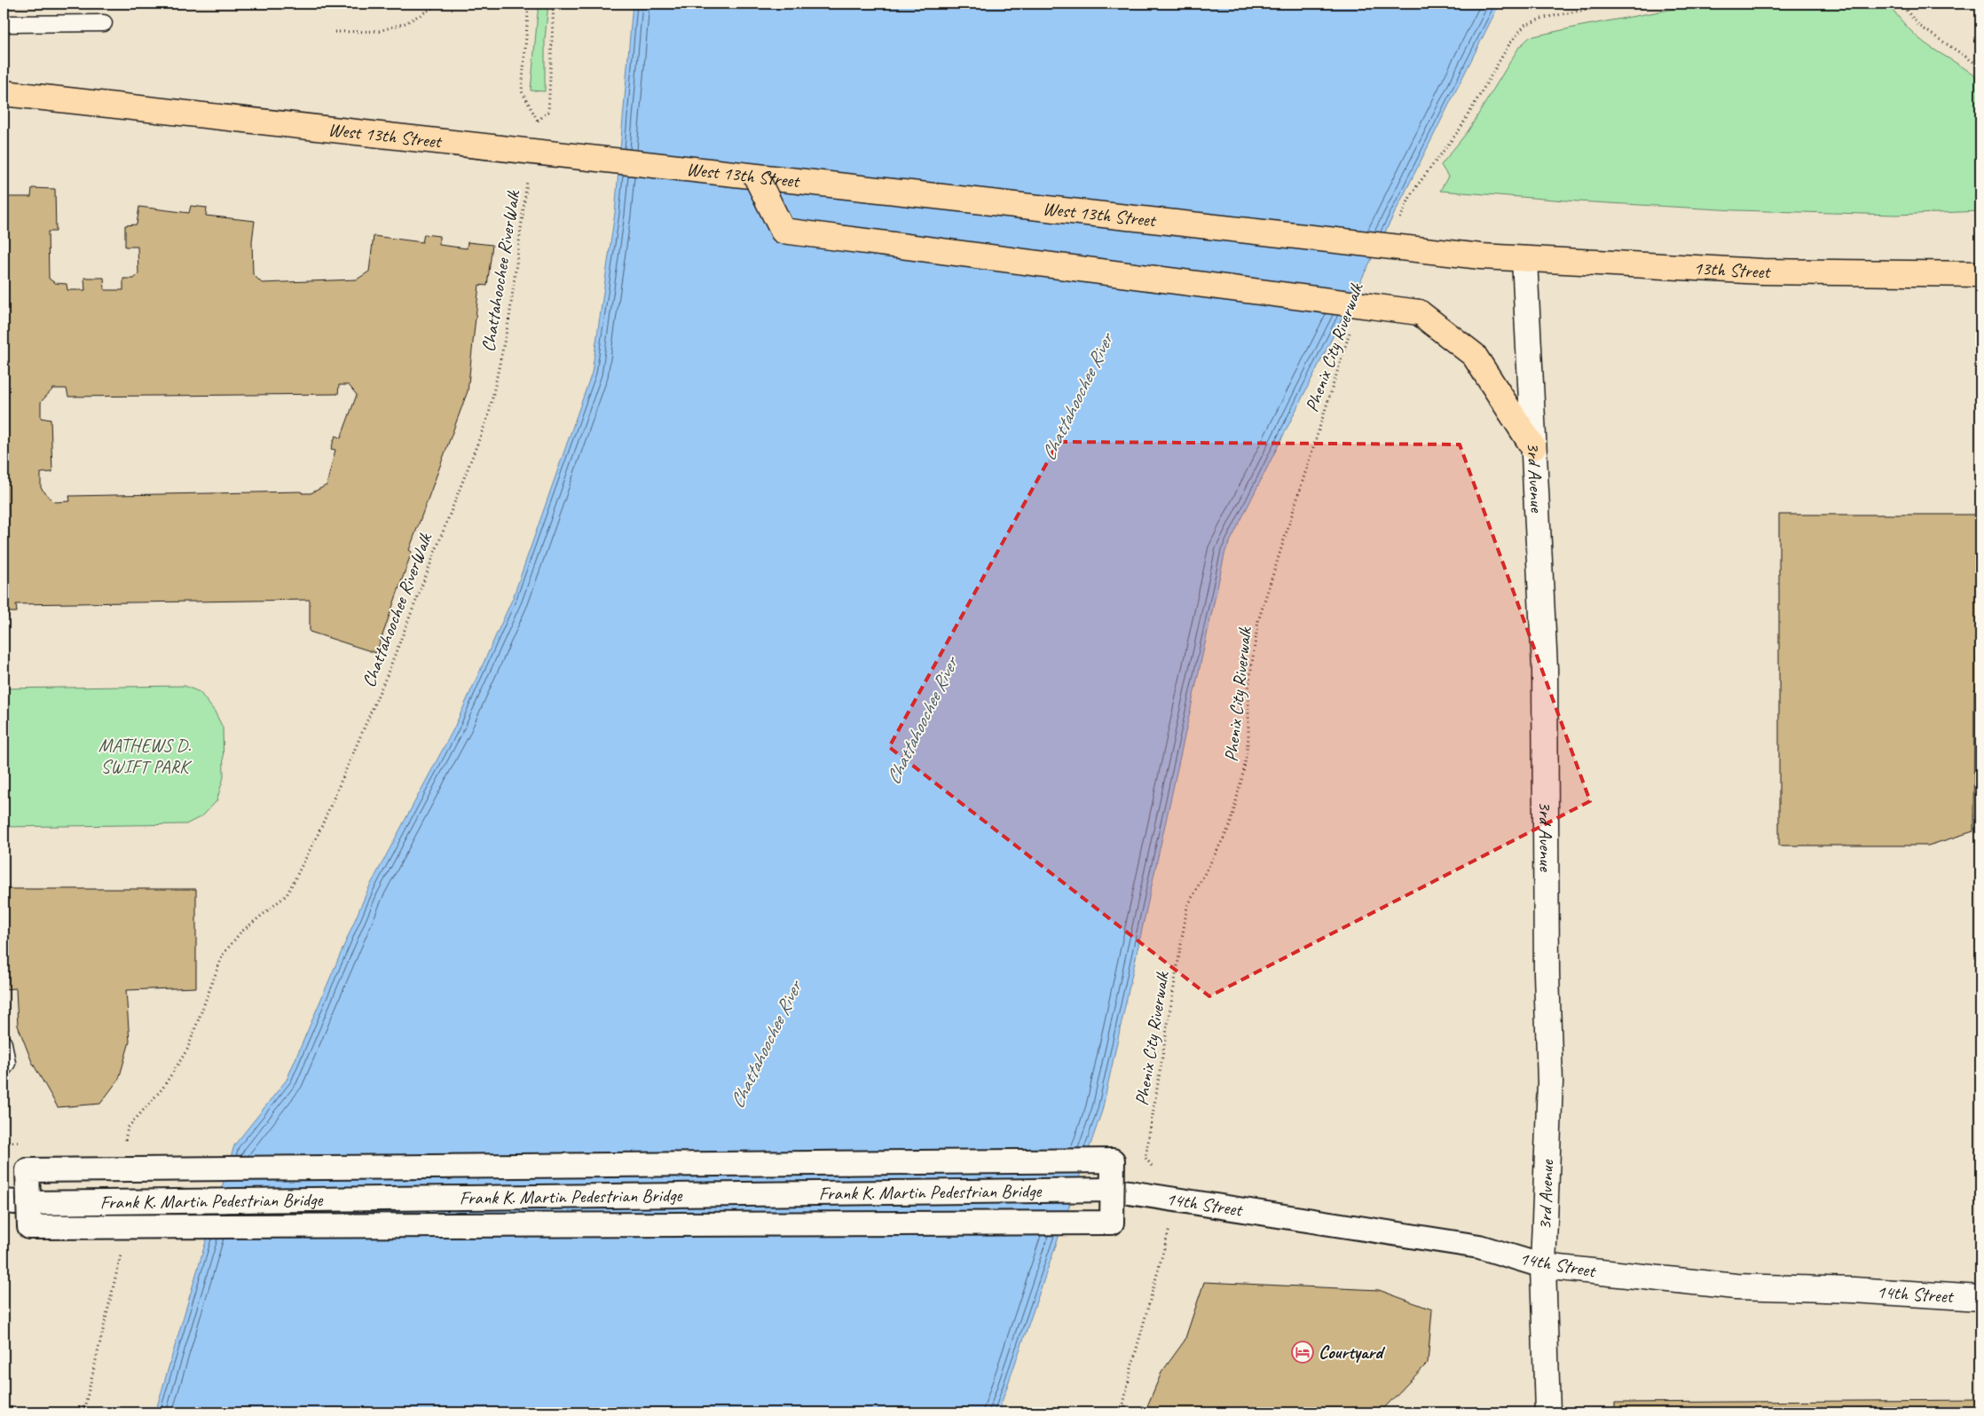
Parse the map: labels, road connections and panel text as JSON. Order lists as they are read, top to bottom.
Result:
{
  "streets": {
    "main road": ["West 13th Street", "13th Street"],
    "street": ["3rd Avenue", "Frank K. Martin Pedestrian Bridge", "14th Street"],
    "path": ["Chattahoochee RiverWalk", "Phenix City Riverwalk"]
  },
  "crossings": [
    ["West 13th Street", "13th Street"],
    ["13th Street", "3rd Avenue"],
    ["Phenix City Riverwalk", "14th Street"],
    ["3rd Avenue", "14th Street"],
    ["Frank K. Martin Pedestrian Bridge", "14th Street"]
  ],
  "water": ["Chattahoochee River"],
  "parks": ["MATHEWS D. SWIFT PARK"],
  "places": {
    "hotel": ["Courtyard"]
  }
}
